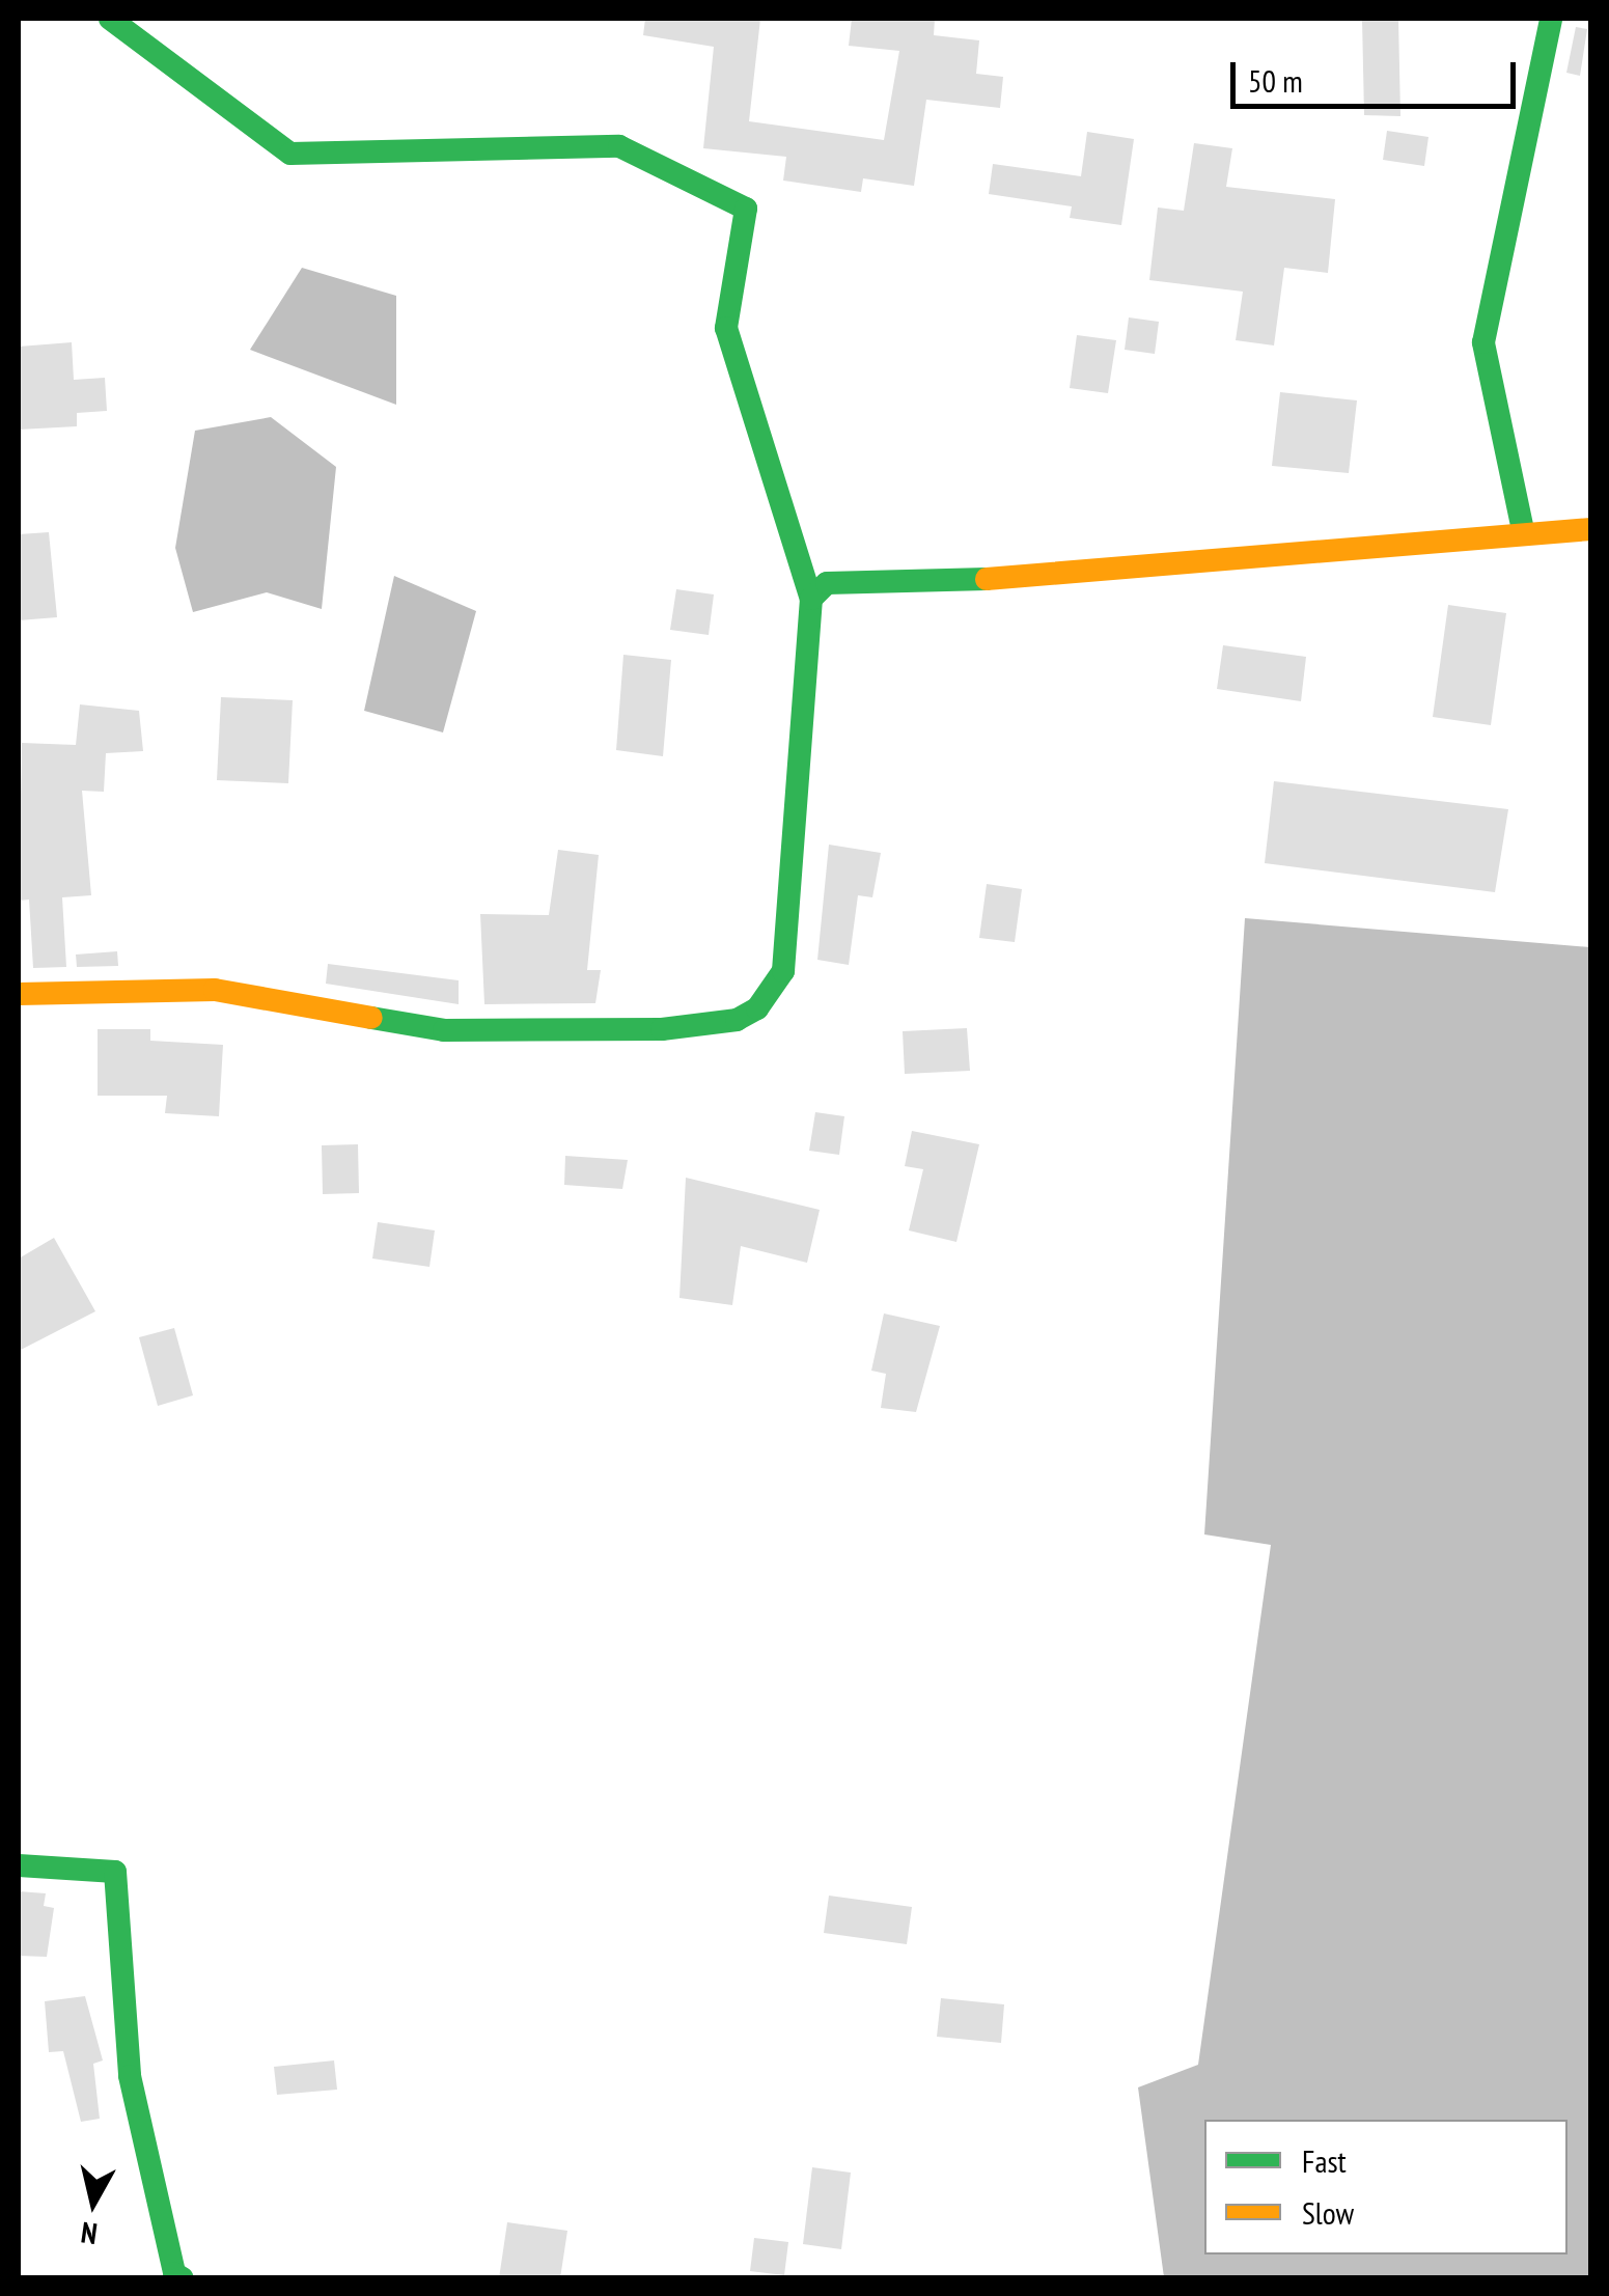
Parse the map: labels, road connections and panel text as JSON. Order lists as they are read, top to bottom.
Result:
{
  "legend": ["Fast", "Slow"],
  "scale_bar": "50 m",
  "north": "bottom"
}
